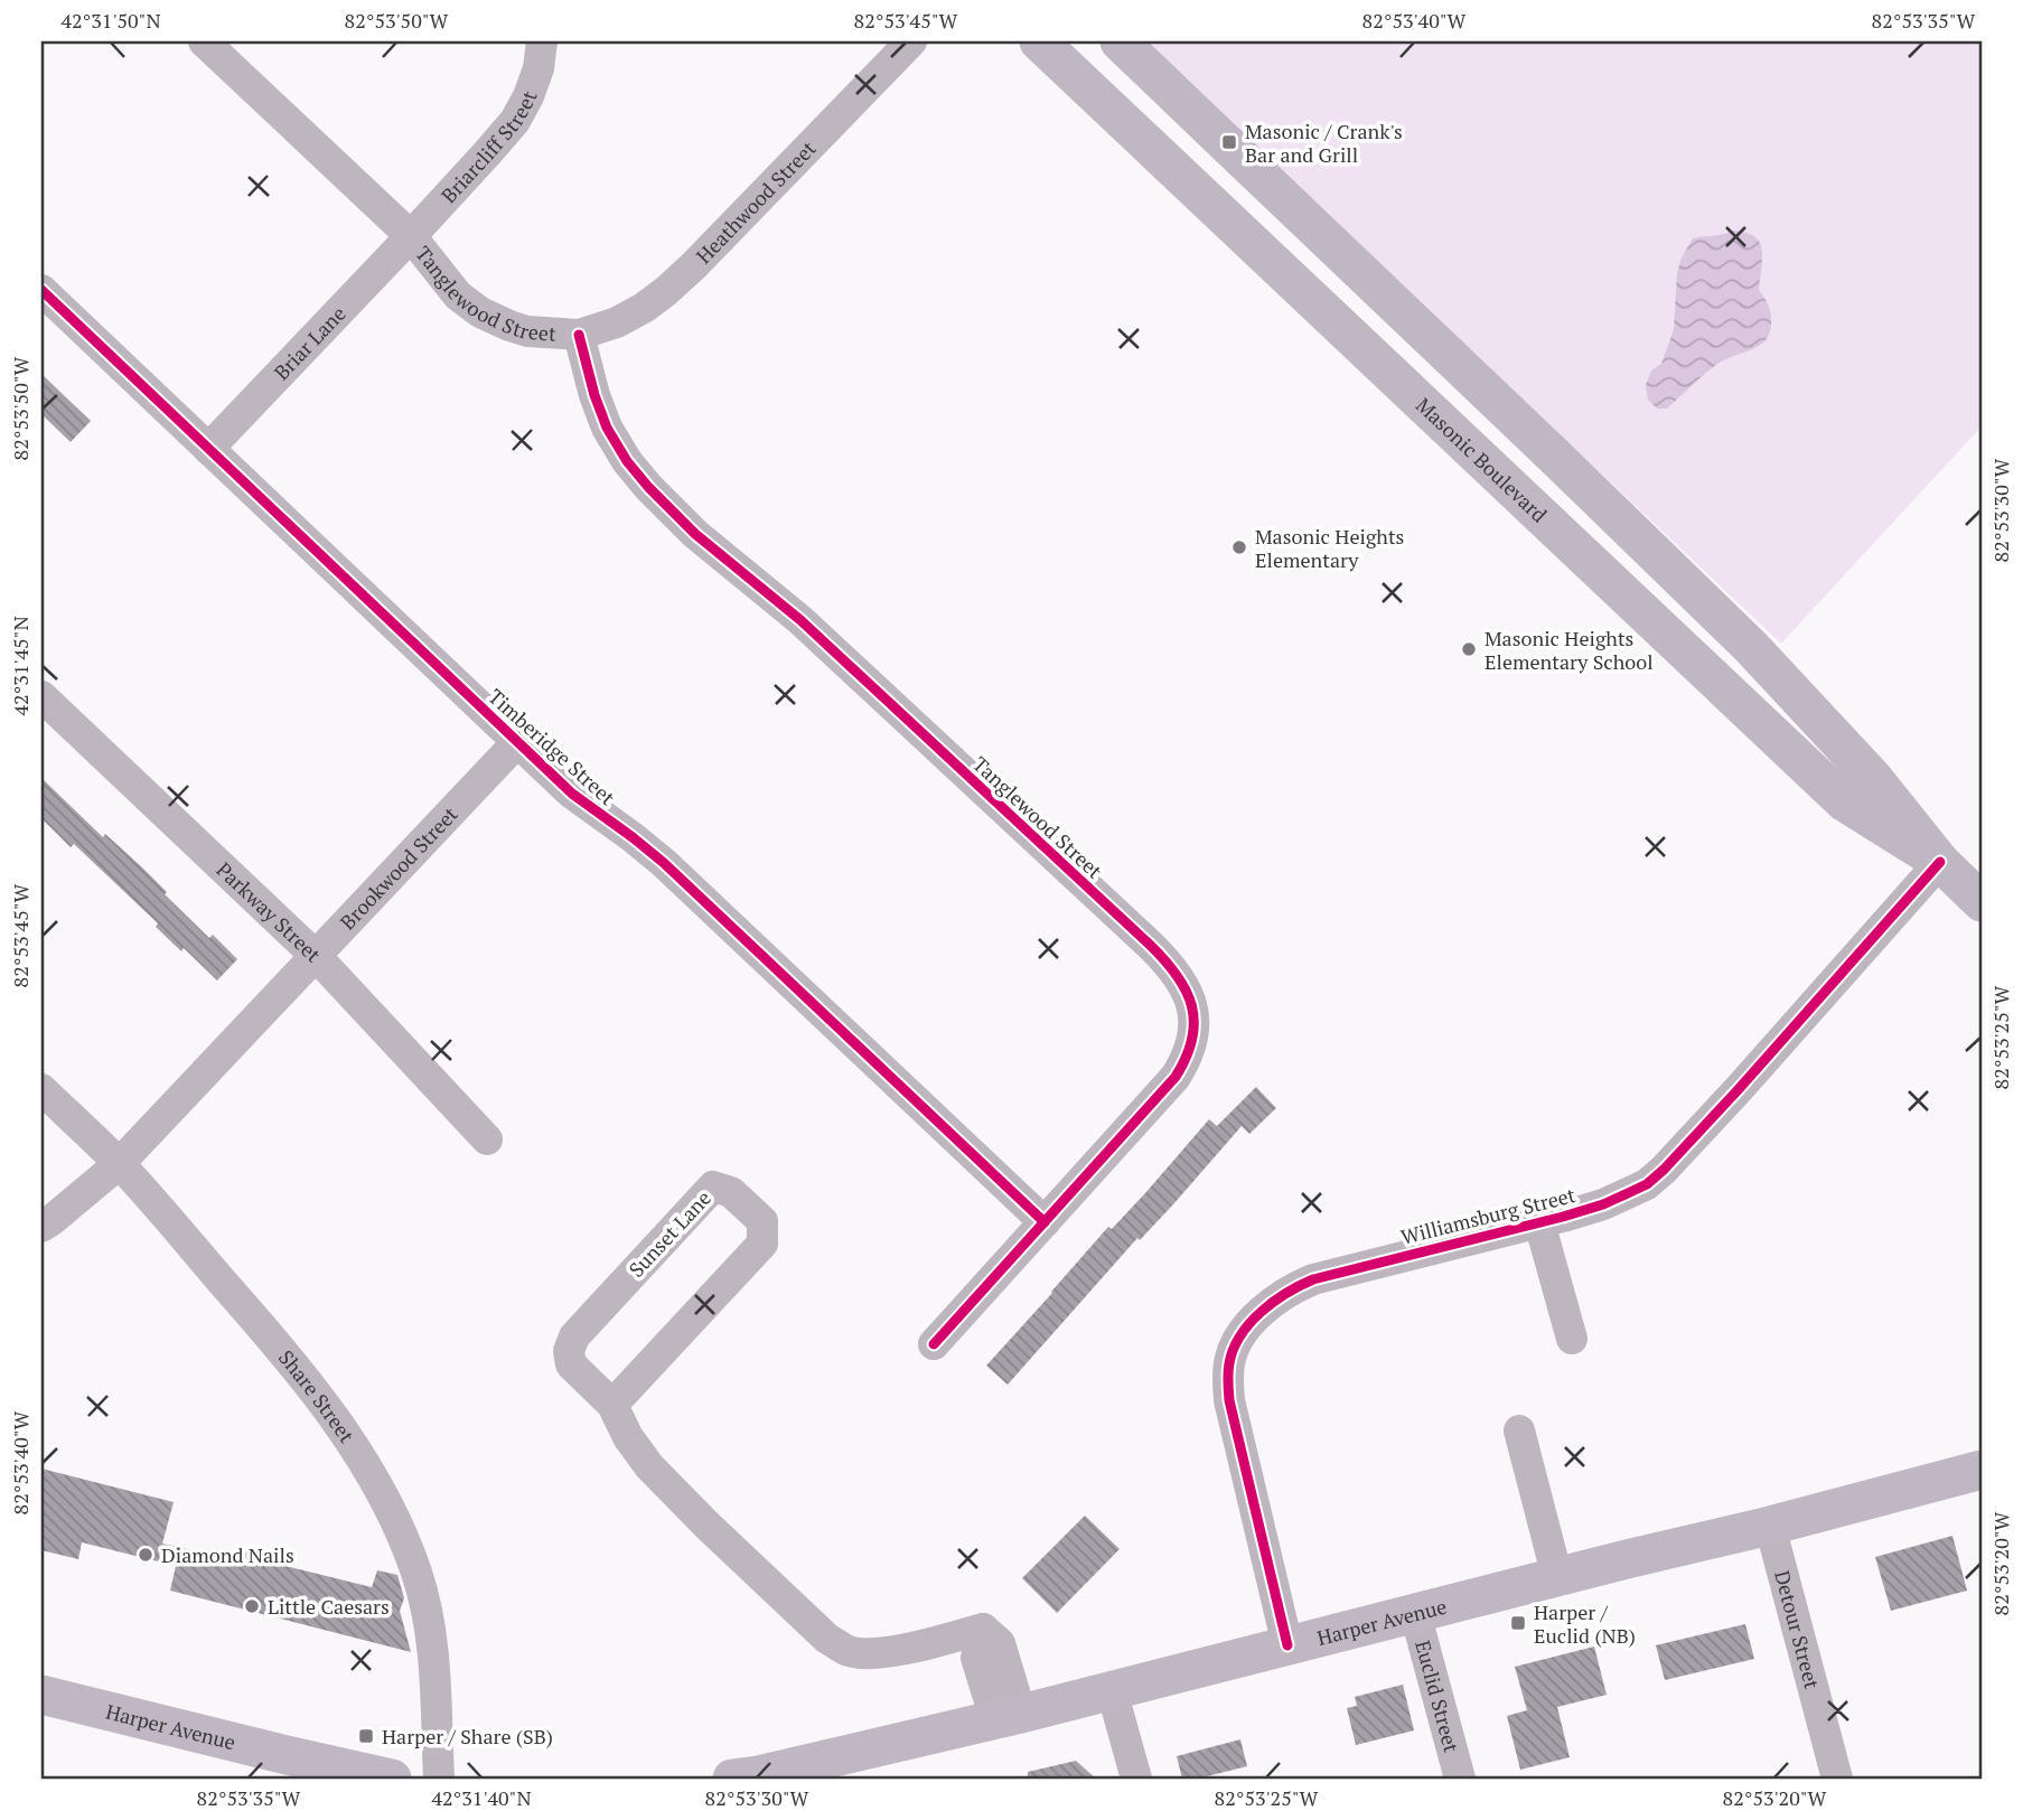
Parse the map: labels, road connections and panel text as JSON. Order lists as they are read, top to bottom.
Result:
{
  "streets": {
    "main road": ["Masonic Boulevard", "Harper Avenue"],
    "street": [
      "Briarcliff Street",
      "Heathwood Street",
      "Tanglewood Street",
      "Briar Lane",
      "Timberidge Street",
      "Brookwood Street",
      "Parkway Street",
      "Williamsburg Street",
      "Sunset Lane",
      "Share Street",
      "Detour Street",
      "Euclid Street"
    ]
  },
  "crossings": [
    ["Briarcliff Street", "Tanglewood Street"],
    ["Briarcliff Street", "Briar Lane"],
    ["Heathwood Street", "Tanglewood Street"],
    ["Tanglewood Street", "Briar Lane"],
    ["Tanglewood Street", "Timberidge Street"],
    ["Briar Lane", "Timberidge Street"],
    ["Masonic Boulevard", "Williamsburg Street"],
    ["Timberidge Street", "Brookwood Street"],
    ["Brookwood Street", "Parkway Street"],
    ["Brookwood Street", "Share Street"],
    ["Williamsburg Street", "Harper Avenue"],
    ["Sunset Lane", "Harper Avenue"],
    ["Harper Avenue", "Detour Street"],
    ["Harper Avenue", "Euclid Street"]
  ],
  "places": {
    "transit": ["Masonic / Crank's Bar and Grill", "Harper / Euclid (NB)", "Harper / Share (SB)"],
    "other": [
      "Masonic Heights Elementary",
      "Masonic Heights Elementary School",
      "Diamond Nails",
      "Little Caesars"
    ]
  },
  "coordinates": [
    "42°31'50\"N",
    "82°53'50\"W",
    "82°53'45\"W",
    "82°53'40\"W",
    "82°53'35\"W",
    "82°53'30\"W",
    "42°31'45\"N",
    "82°53'25\"W",
    "82°53'20\"W",
    "42°31'40\"N"
  ]
}
